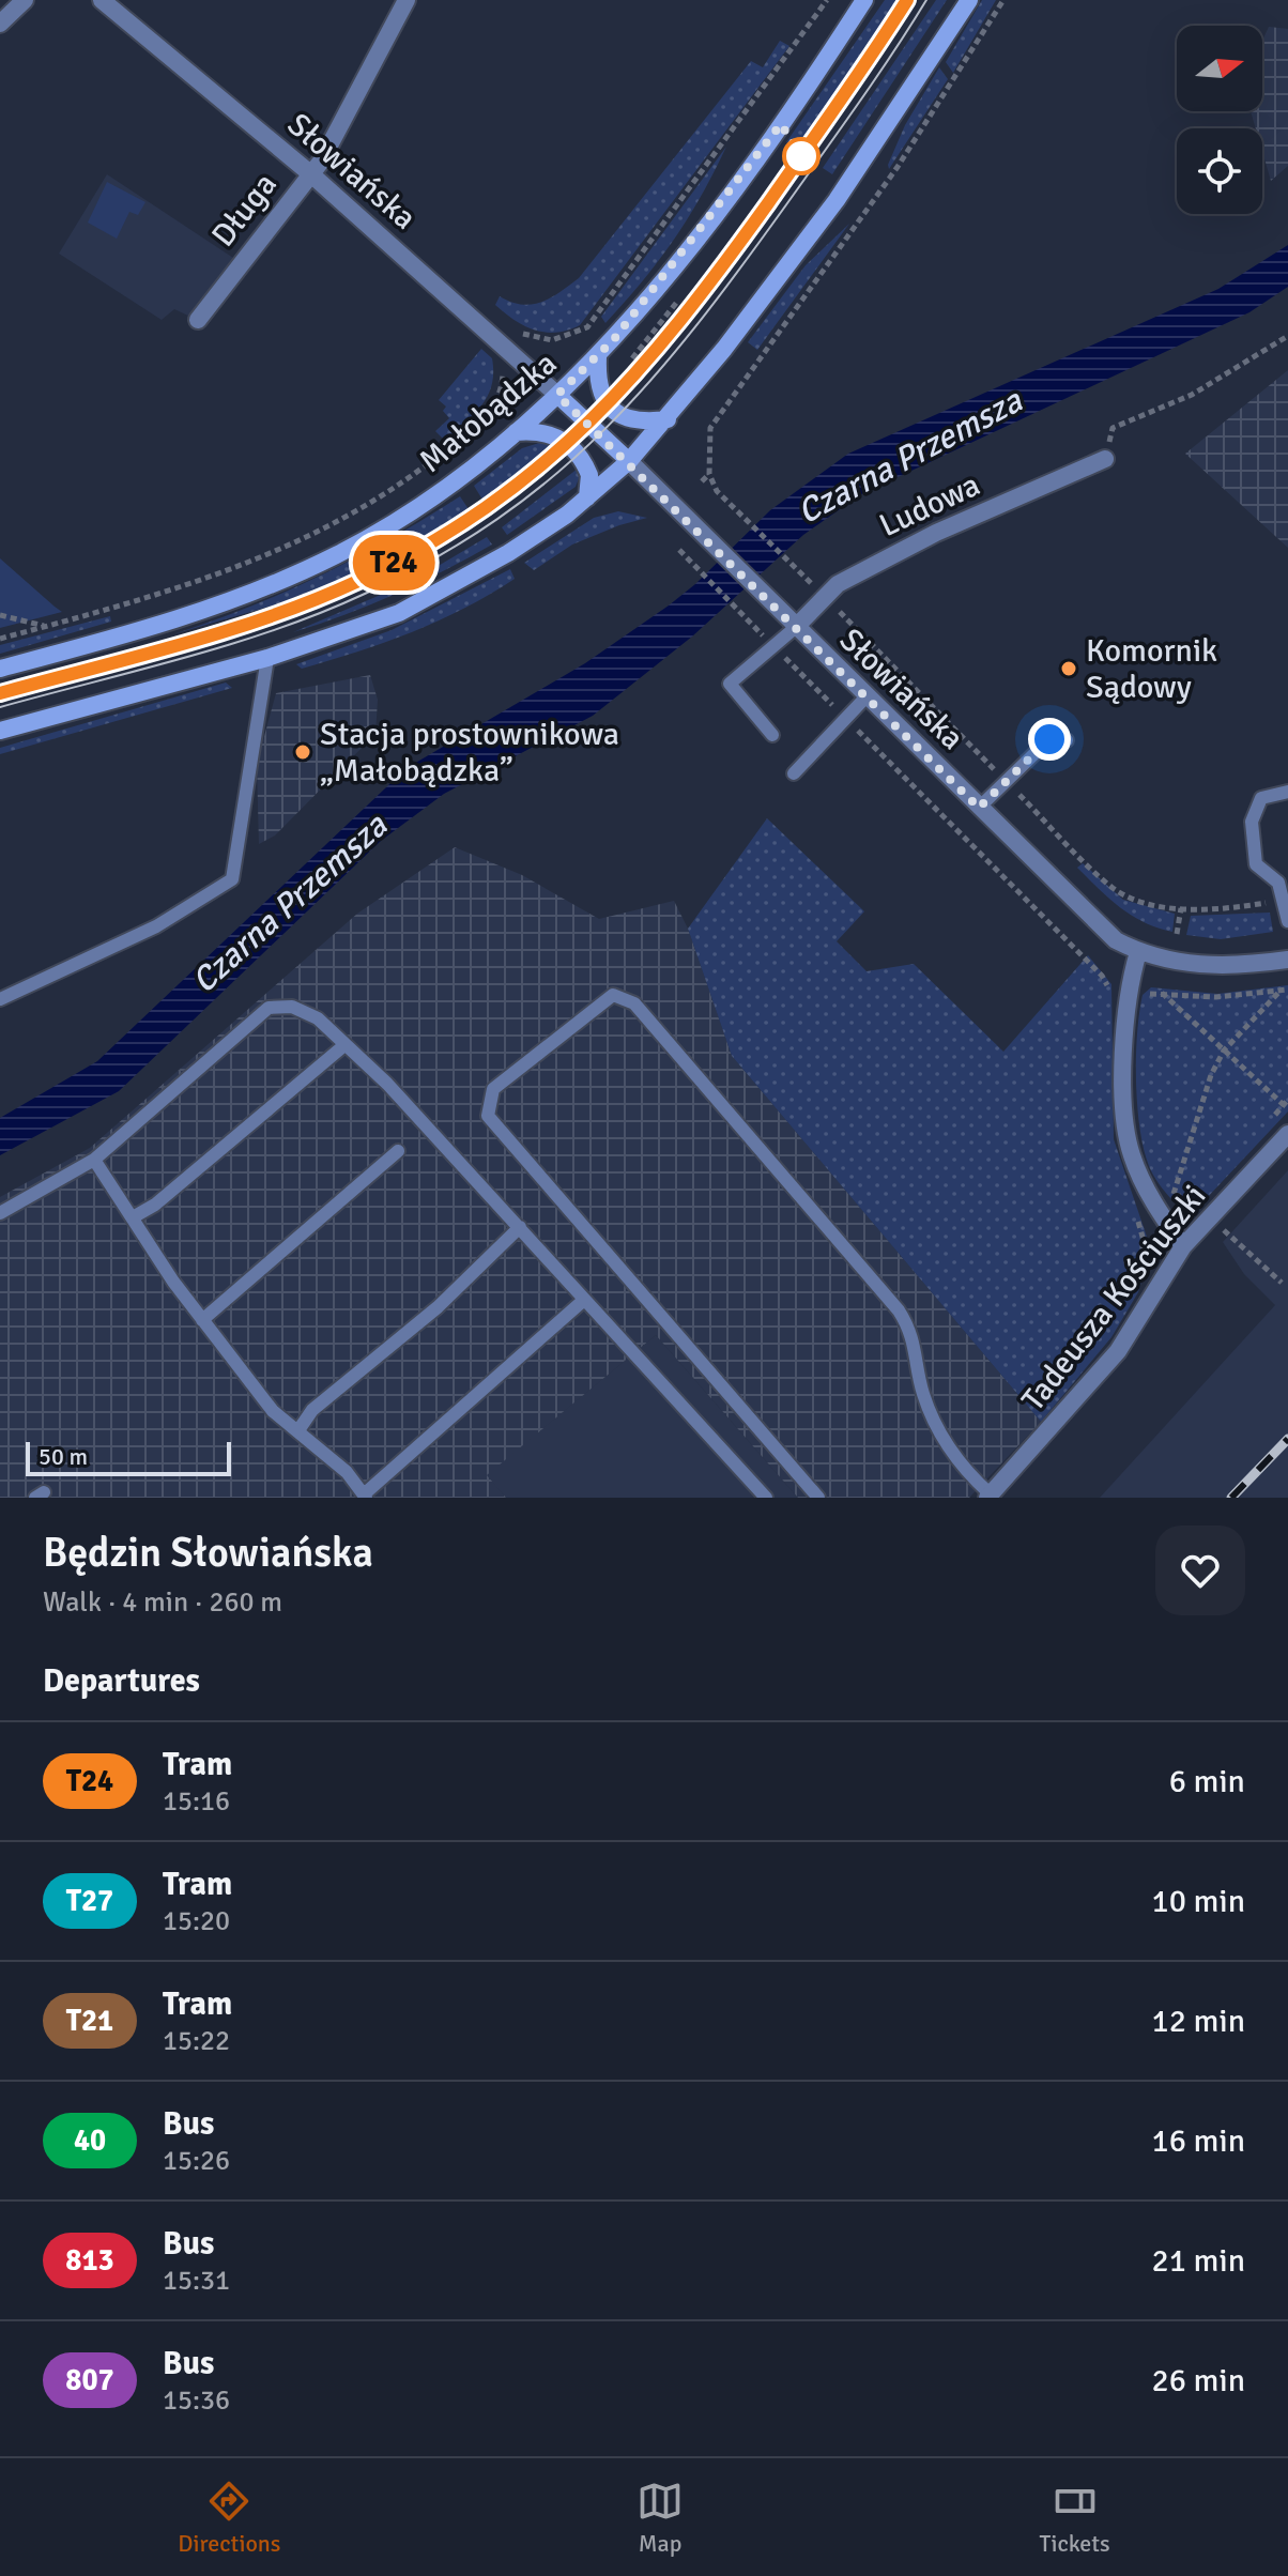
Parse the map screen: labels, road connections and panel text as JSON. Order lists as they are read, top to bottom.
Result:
{
  "streets": {
    "street": [
      "Słowiańska",
      "Długa",
      "Małobądzka",
      "Ludowa",
      "Tadeusza Kościuszki"
    ]
  },
  "crossings": [
    ["Słowiańska", "Długa"],
    ["Słowiańska", "Małobądzka"],
    ["Słowiańska", "Ludowa"]
  ],
  "water": ["Czarna Przemsza"],
  "places": ["Komornik Sądowy", "Stacja prostownikowa „Małobądzka”"],
  "lines": ["tram line T24"],
  "scale_bar": "50 m",
  "north": "right",
  "page": {
    "on_map": "T24",
    "scale": "50 m",
    "heading": [
      ["Będzin Słowiańska", "Walk · 4 min · 260 m"],
      "Departures"
    ],
    "list": [
      {
        "mark": "T24",
        "name": "Tram",
        "note": "15:16",
        "value": "6 min"
      },
      {
        "mark": "T27",
        "name": "Tram",
        "note": "15:20",
        "value": "10 min"
      },
      {
        "mark": "T21",
        "name": "Tram",
        "note": "15:22",
        "value": "12 min"
      },
      {
        "mark": "40",
        "name": "Bus",
        "note": "15:26",
        "value": "16 min"
      },
      {
        "mark": "813",
        "name": "Bus",
        "note": "15:31",
        "value": "21 min"
      },
      {
        "mark": "807",
        "name": "Bus",
        "note": "15:36",
        "value": "26 min"
      }
    ],
    "tabs": ["Directions", "Map", "Tickets"]
  }
}
